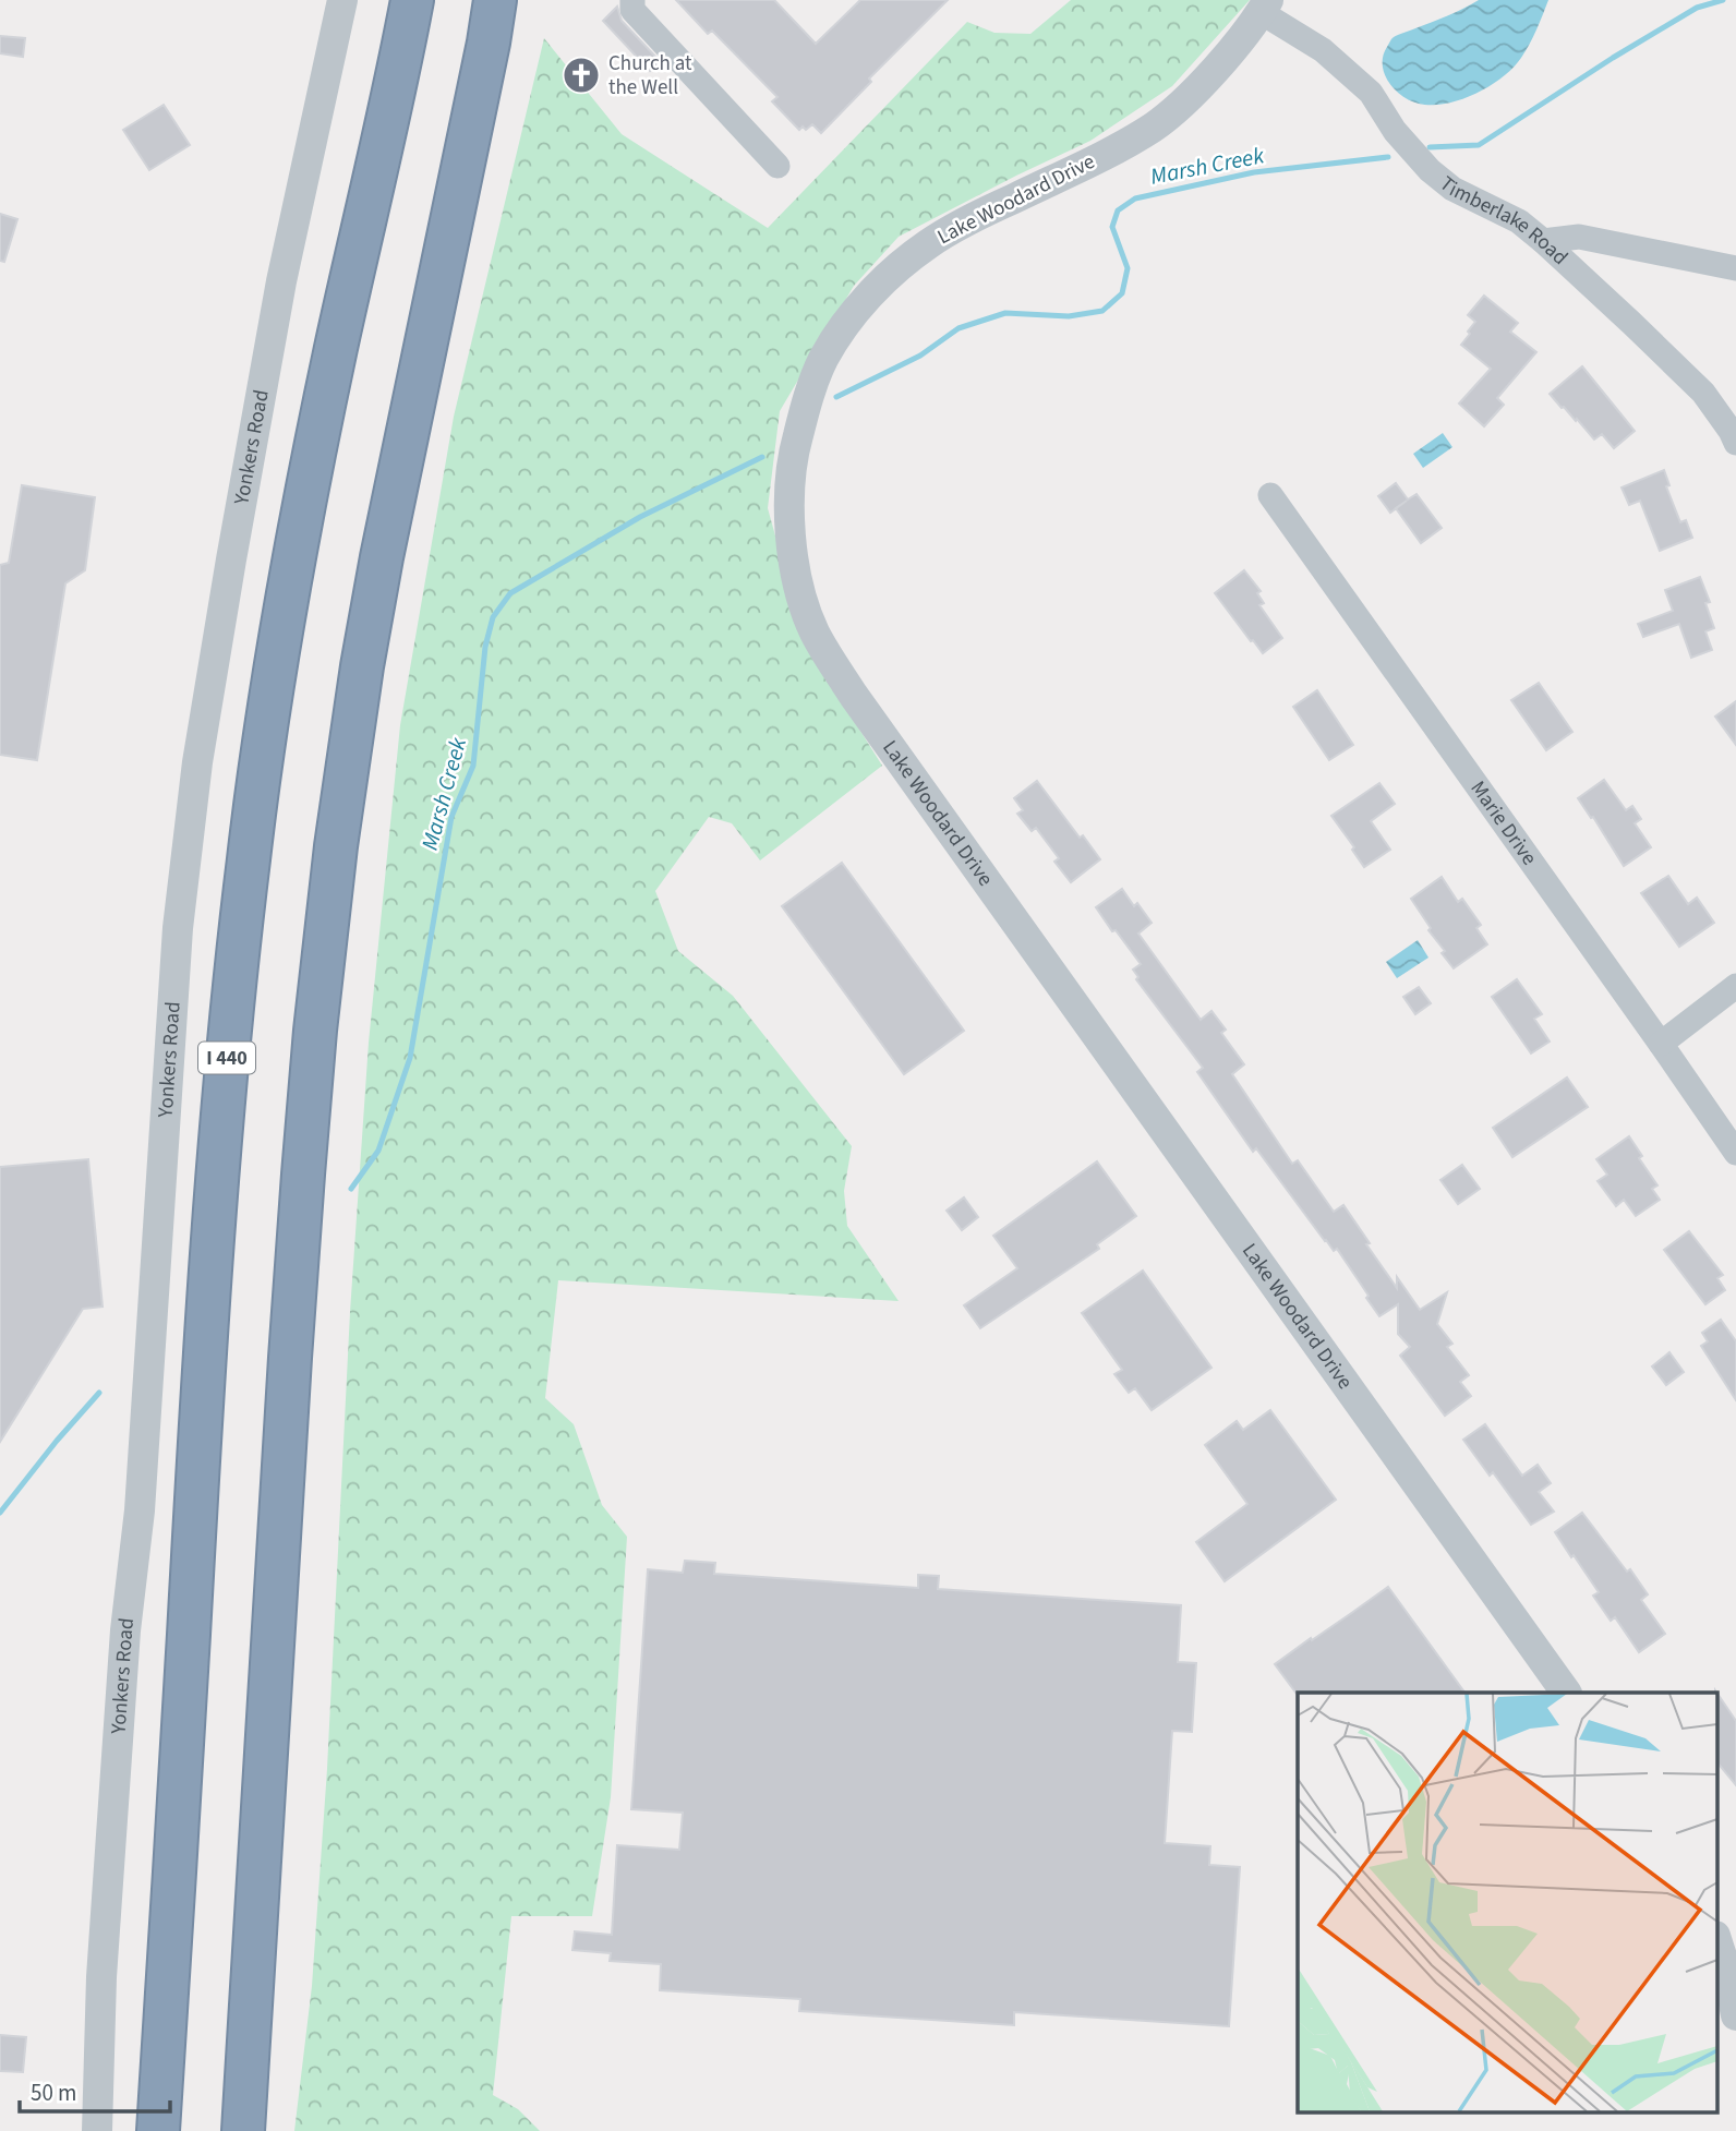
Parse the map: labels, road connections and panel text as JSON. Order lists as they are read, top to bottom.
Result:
{
  "streets": {
    "highway": ["I 440"],
    "street": [
      "Lake Woodard Drive",
      "Timberlake Road",
      "Yonkers Road",
      "Marie Drive"
    ]
  },
  "crossings": [
    ["Lake Woodard Drive", "Timberlake Road"]
  ],
  "water": ["Marsh Creek"],
  "places": {
    "church": ["Church at the Well"]
  },
  "scale_bar": "50 m"
}
